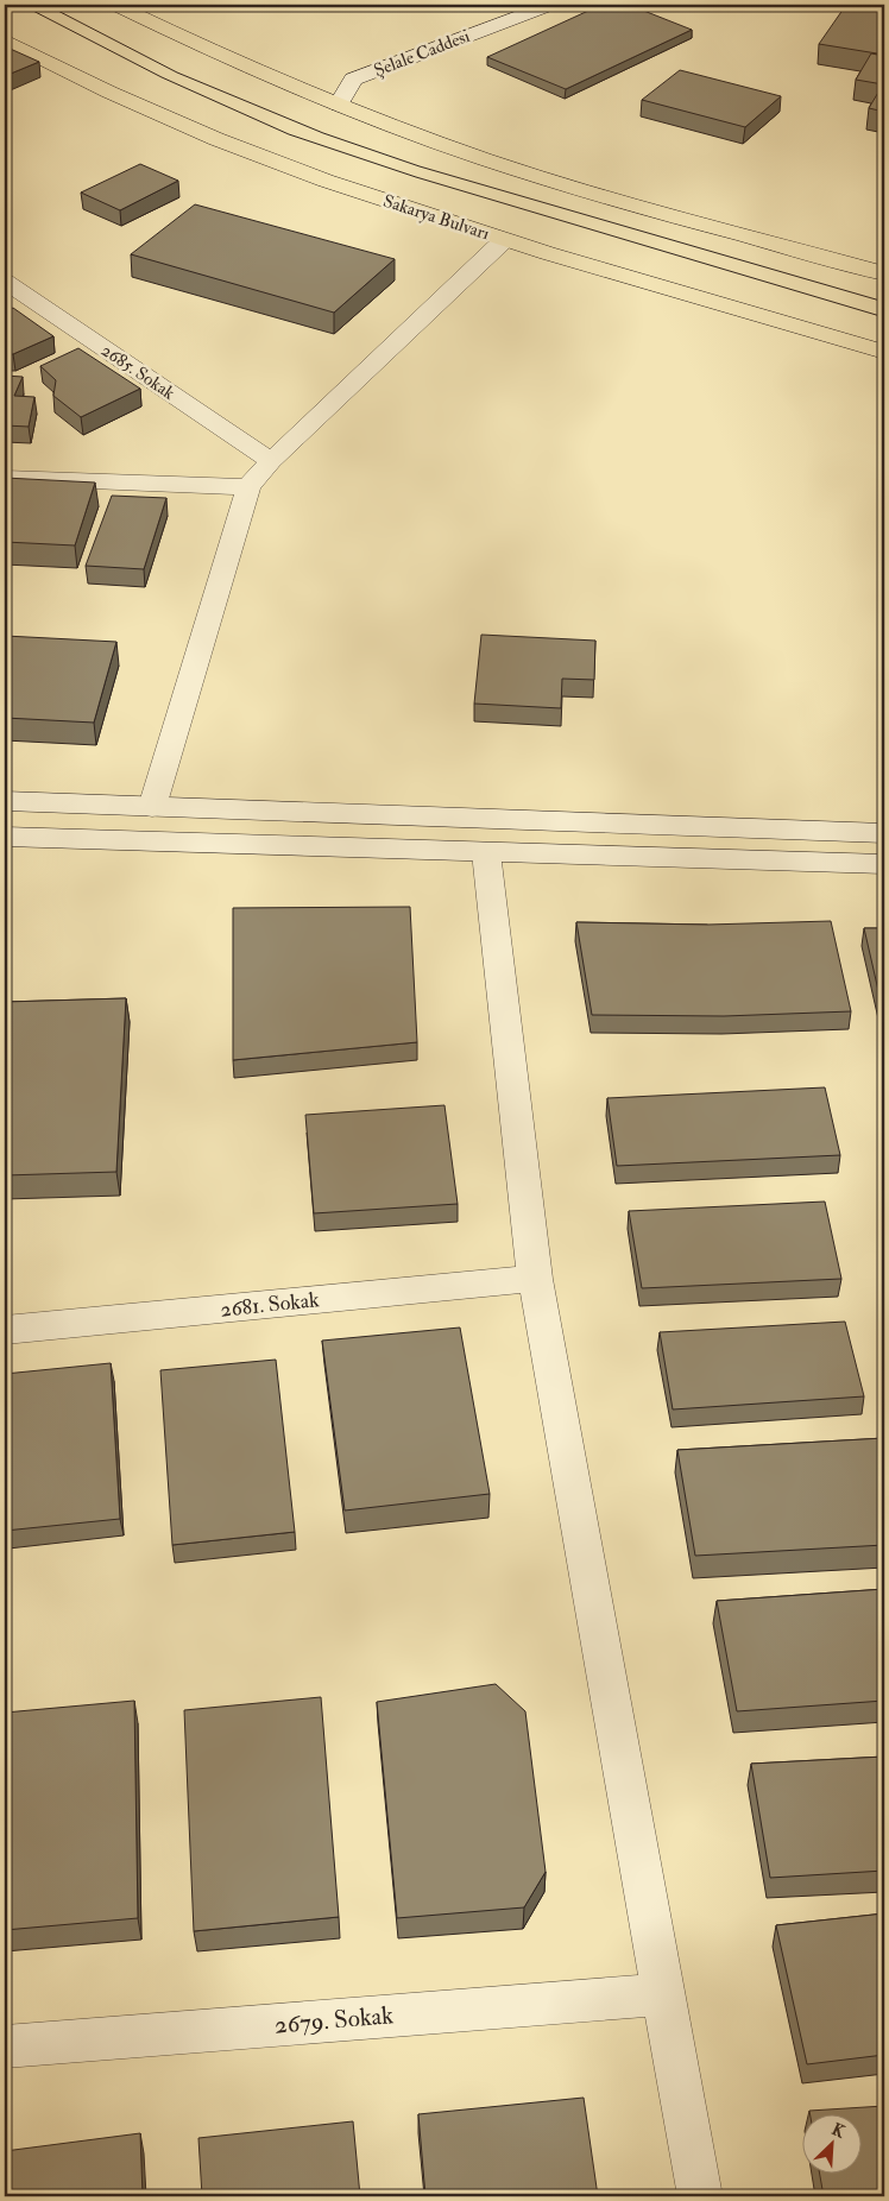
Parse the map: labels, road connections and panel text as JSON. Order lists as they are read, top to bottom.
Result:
{
  "streets": {
    "main road": ["Sakarya Bulvarı"],
    "street": [
      "Şelale Caddesi",
      "2685. Sokak",
      "2681. Sokak",
      "2679. Sokak"
    ]
  },
  "north": "top right"
}
